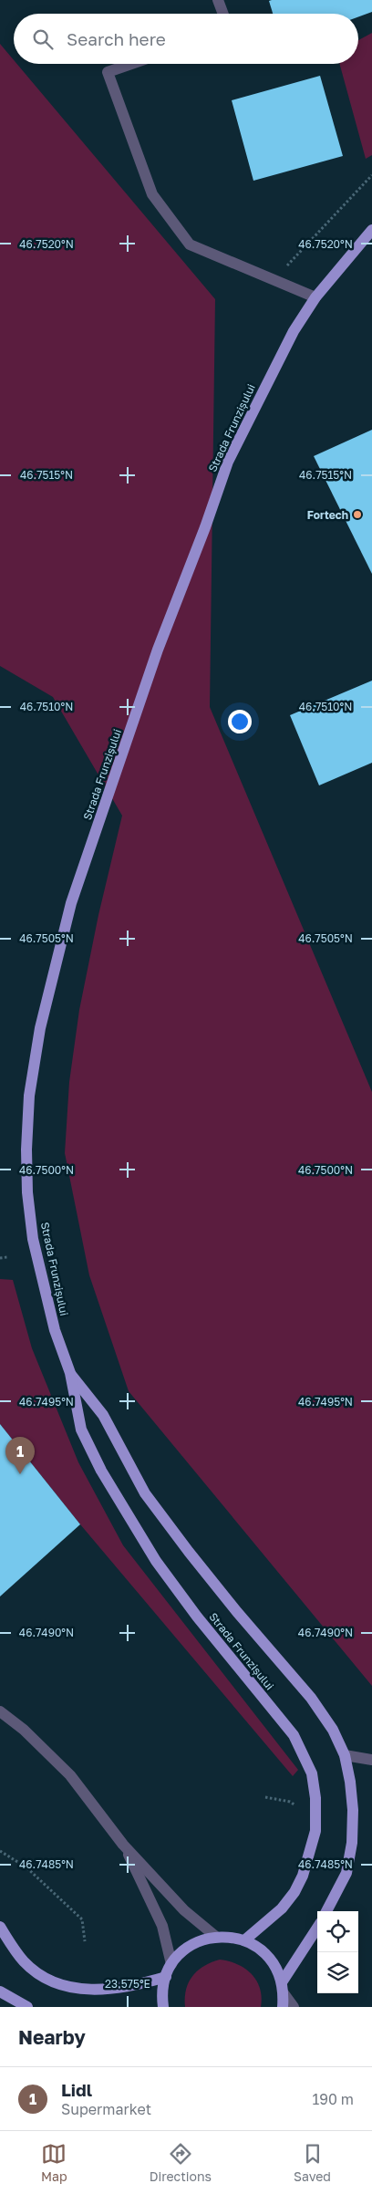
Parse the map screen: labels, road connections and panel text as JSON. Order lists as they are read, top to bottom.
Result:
{
  "streets": {
    "main road": ["Strada Frunzișului"]
  },
  "places": ["Fortech"],
  "page": {
    "search": "Search here",
    "pins": "1",
    "heading": "Nearby",
    "list": [
      {
        "mark": "1",
        "name": "Lidl",
        "note": "Supermarket",
        "value": "190 m"
      }
    ],
    "nav": ["Map", "Directions", "Saved"]
  },
  "coordinates": [
    "46.7520°N",
    "46.7515°N",
    "46.7510°N",
    "46.7505°N",
    "46.7500°N",
    "46.7495°N",
    "46.7490°N",
    "46.7485°N",
    "23.575°E"
  ]
}
